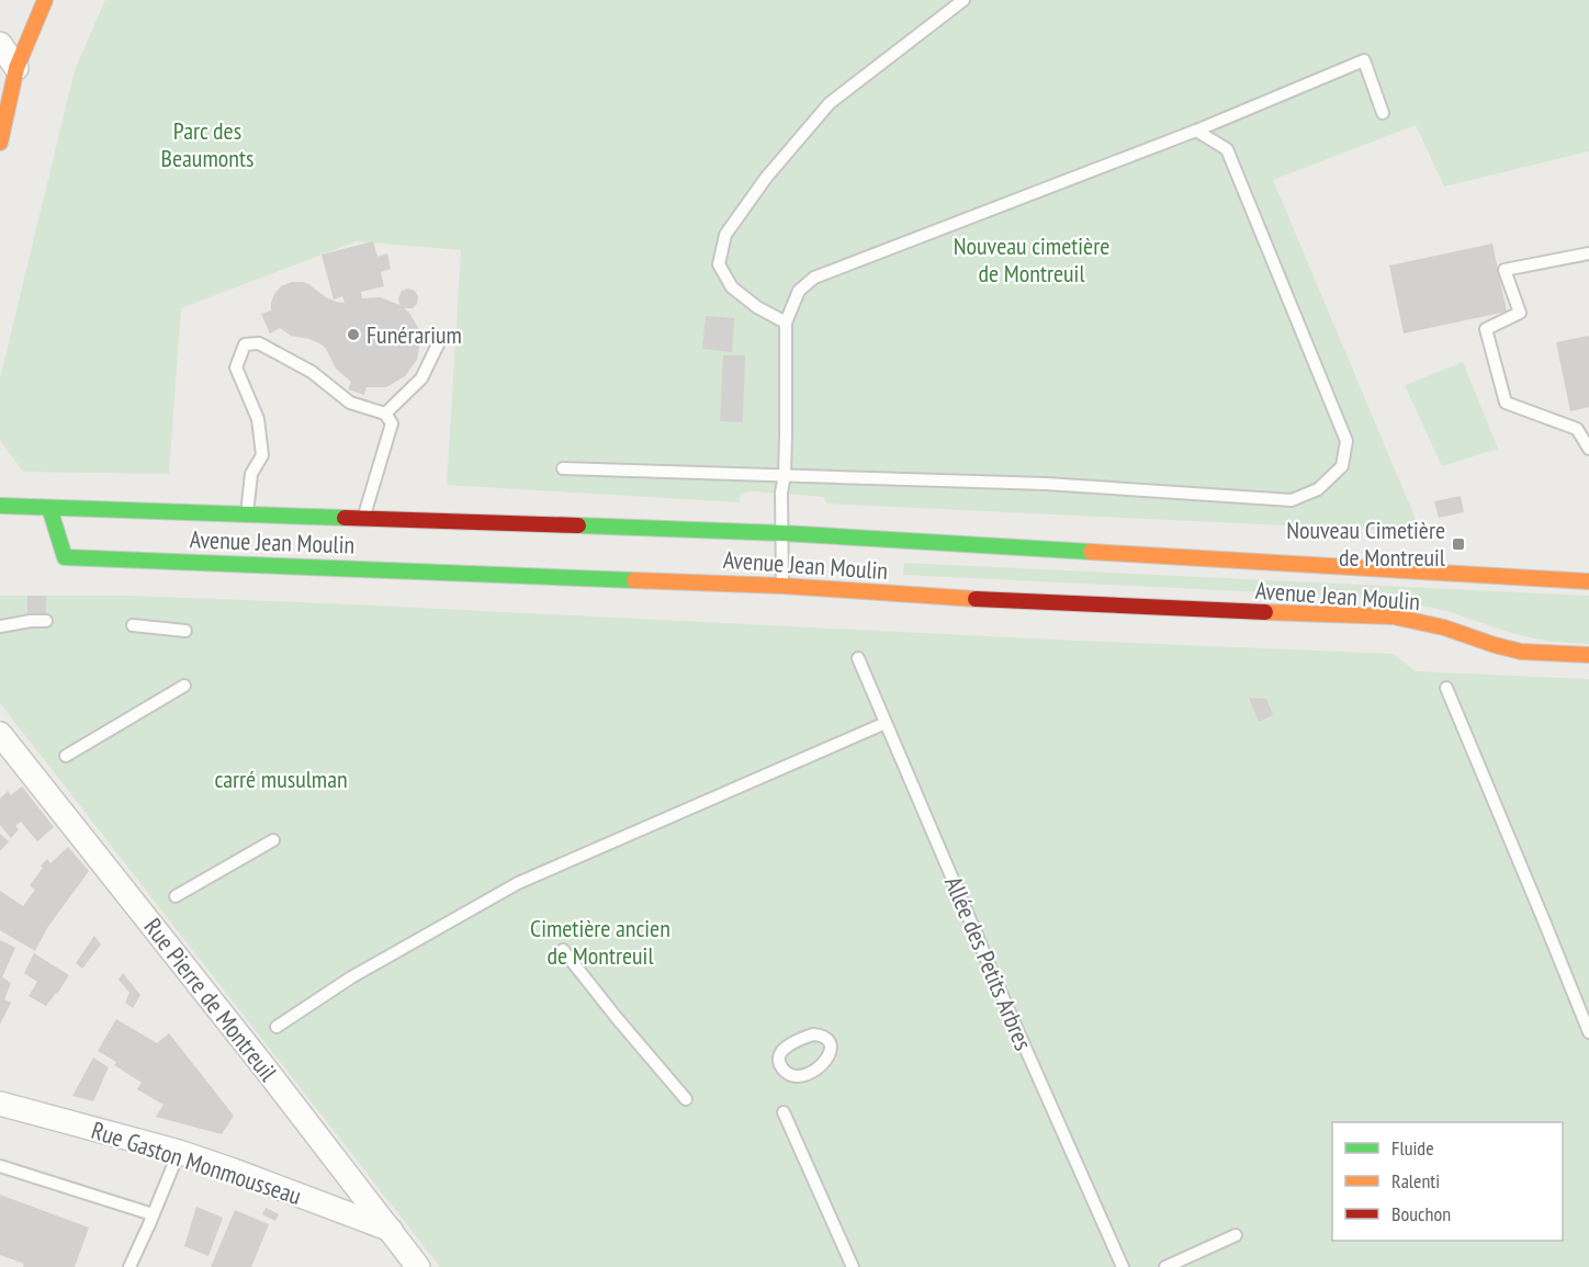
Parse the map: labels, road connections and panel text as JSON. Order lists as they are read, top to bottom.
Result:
{
  "streets": {
    "street": ["Avenue Jean Moulin", "Rue Pierre de Montreuil", "Rue Gaston Monmousseau"],
    "lane": ["Allée des Petits Arbres"]
  },
  "crossings": [
    ["Rue Pierre de Montreuil", "Rue Gaston Monmousseau"]
  ],
  "parks": [
    "Parc des Beaumonts",
    "Nouveau cimetière de Montreuil",
    "carré musulman",
    "Cimetière ancien de Montreuil"
  ],
  "places": {
    "other": ["Funérarium"],
    "transit": ["Nouveau Cimetière de Montreuil"]
  },
  "legend": ["Fluide", "Ralenti", "Bouchon"]
}
